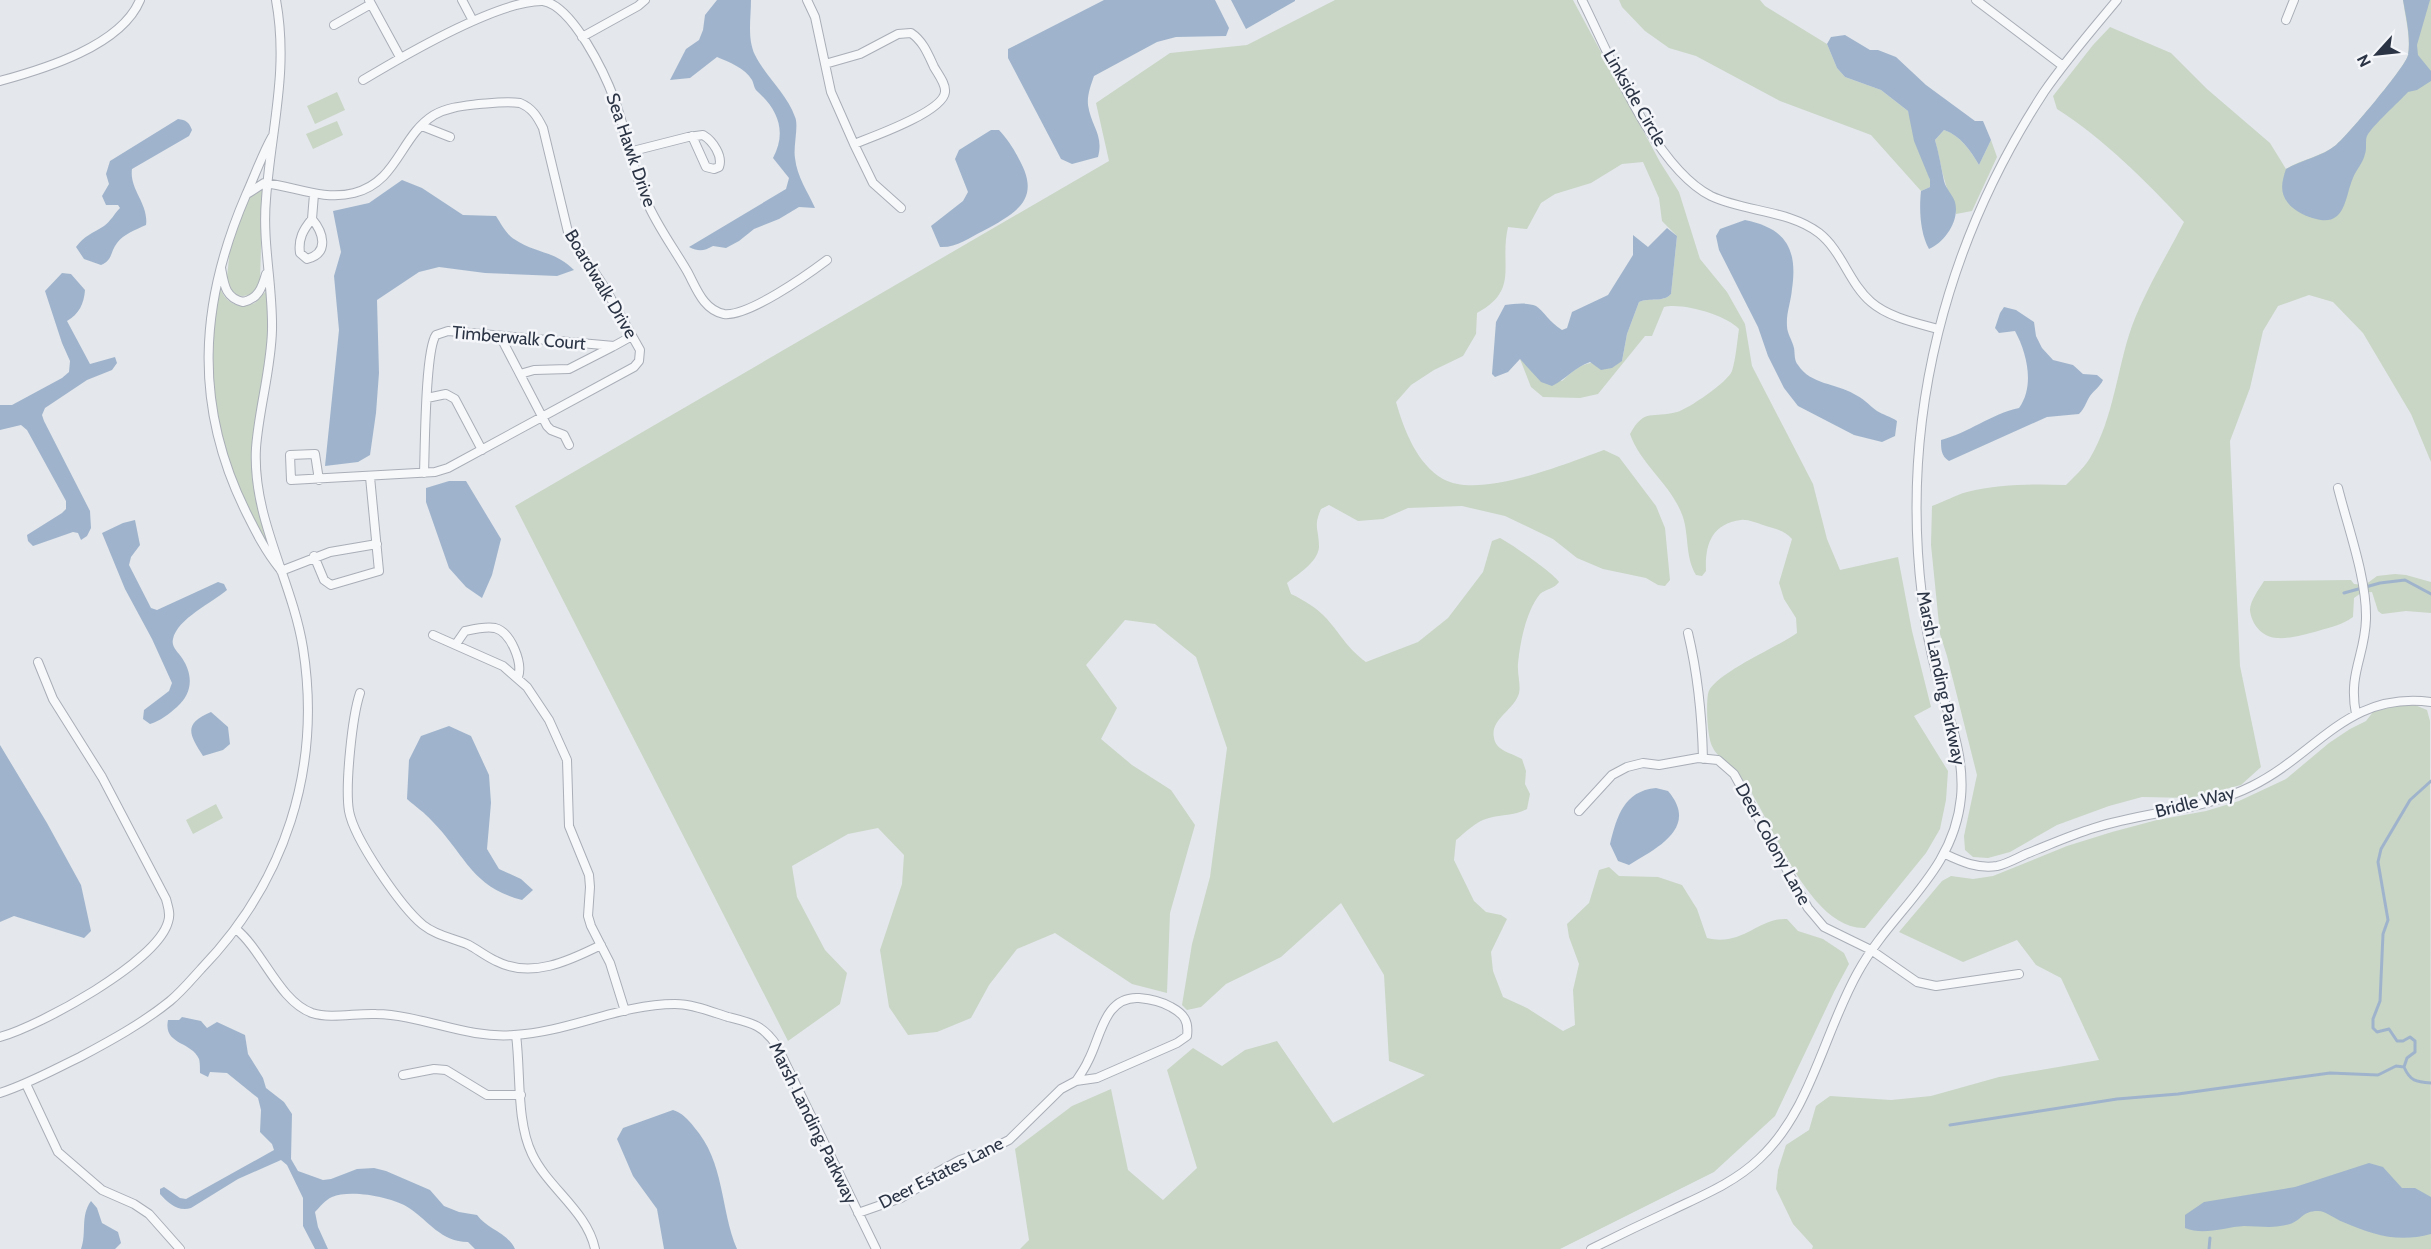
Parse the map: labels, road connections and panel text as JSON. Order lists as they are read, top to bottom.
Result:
{
  "streets": {
    "street": [
      "Linkside Circle",
      "Sea Hawk Drive",
      "Boardwalk Drive",
      "Timberwalk Court",
      "Marsh Landing Parkway",
      "Bridle Way",
      "Deer Colony Lane",
      "Deer Estates Lane"
    ]
  },
  "crossings": [
    ["Linkside Circle", "Marsh Landing Parkway"],
    ["Boardwalk Drive", "Timberwalk Court"],
    ["Marsh Landing Parkway", "Bridle Way"],
    ["Marsh Landing Parkway", "Deer Colony Lane"],
    ["Marsh Landing Parkway", "Deer Estates Lane"]
  ],
  "north": "bottom left"
}
